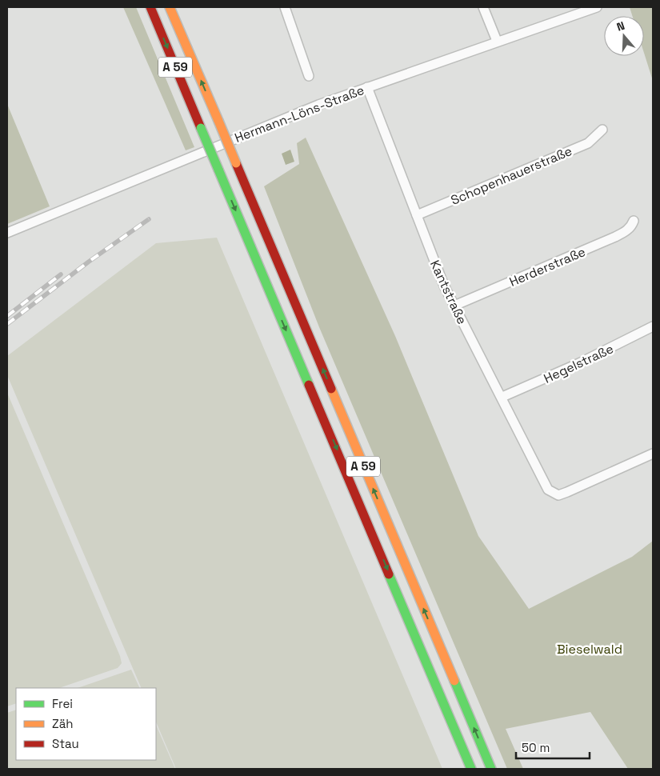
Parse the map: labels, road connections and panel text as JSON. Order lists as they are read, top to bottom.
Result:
{
  "streets": {
    "highway": ["A 59"],
    "street": [
      "Hermann-Löns-Straße",
      "Schopenhauerstraße",
      "Herderstraße",
      "Kantstraße",
      "Hegelstraße"
    ]
  },
  "crossings": [
    ["Hermann-Löns-Straße", "Kantstraße"],
    ["Schopenhauerstraße", "Kantstraße"],
    ["Herderstraße", "Kantstraße"],
    ["Kantstraße", "Hegelstraße"]
  ],
  "parks": ["Bieselwald"],
  "legend": ["Frei", "Zäh", "Stau"],
  "scale_bar": "50 m",
  "north": "top"
}
